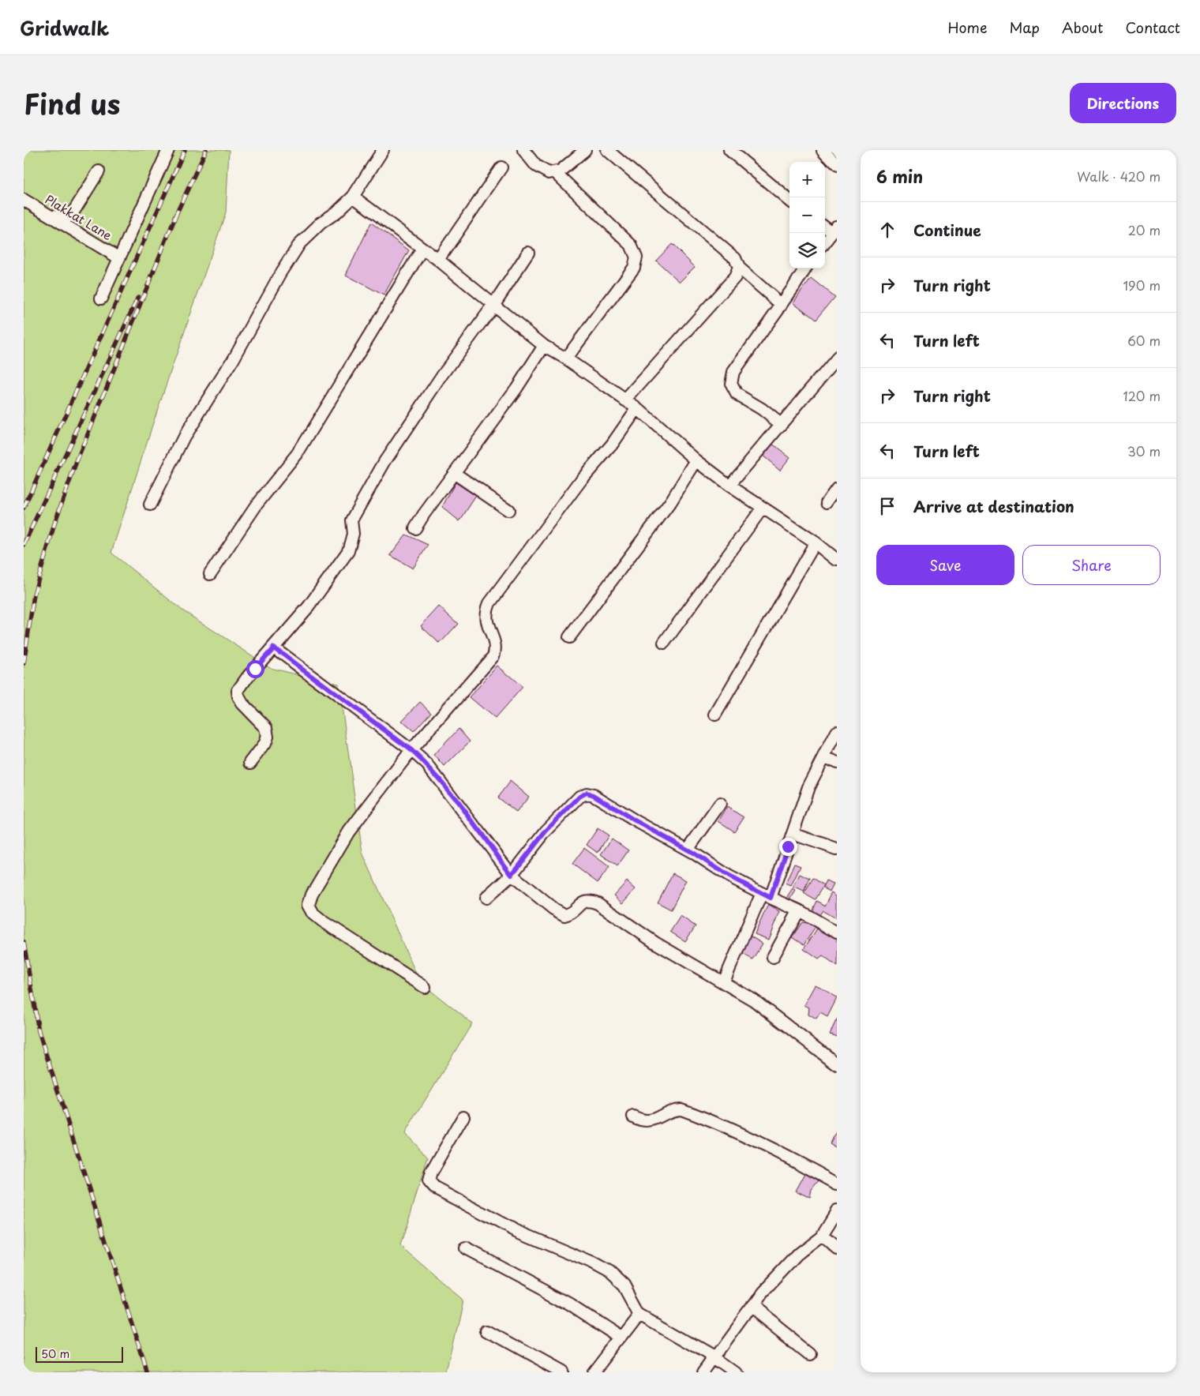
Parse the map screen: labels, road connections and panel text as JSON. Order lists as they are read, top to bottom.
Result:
{
  "streets": {
    "street": ["Plakkat Lane"]
  },
  "scale_bar": "50 m",
  "page": {
    "header": "Gridwalk",
    "nav": [
      "Home",
      "Map",
      "About",
      "Contact"
    ],
    "title": "Find us",
    "buttons": [
      "Directions",
      ["Save", "Share"]
    ],
    "heading": ["6 min", "Walk · 420 m"],
    "map_buttons": ["+", "−"],
    "list": [
      ["Continue", "20 m"],
      ["Turn right", "190 m"],
      ["Turn left", "60 m"],
      ["Turn right", "120 m"],
      ["Turn left", "30 m"],
      "Arrive at destination"
    ],
    "scale": "50 m"
  }
}
